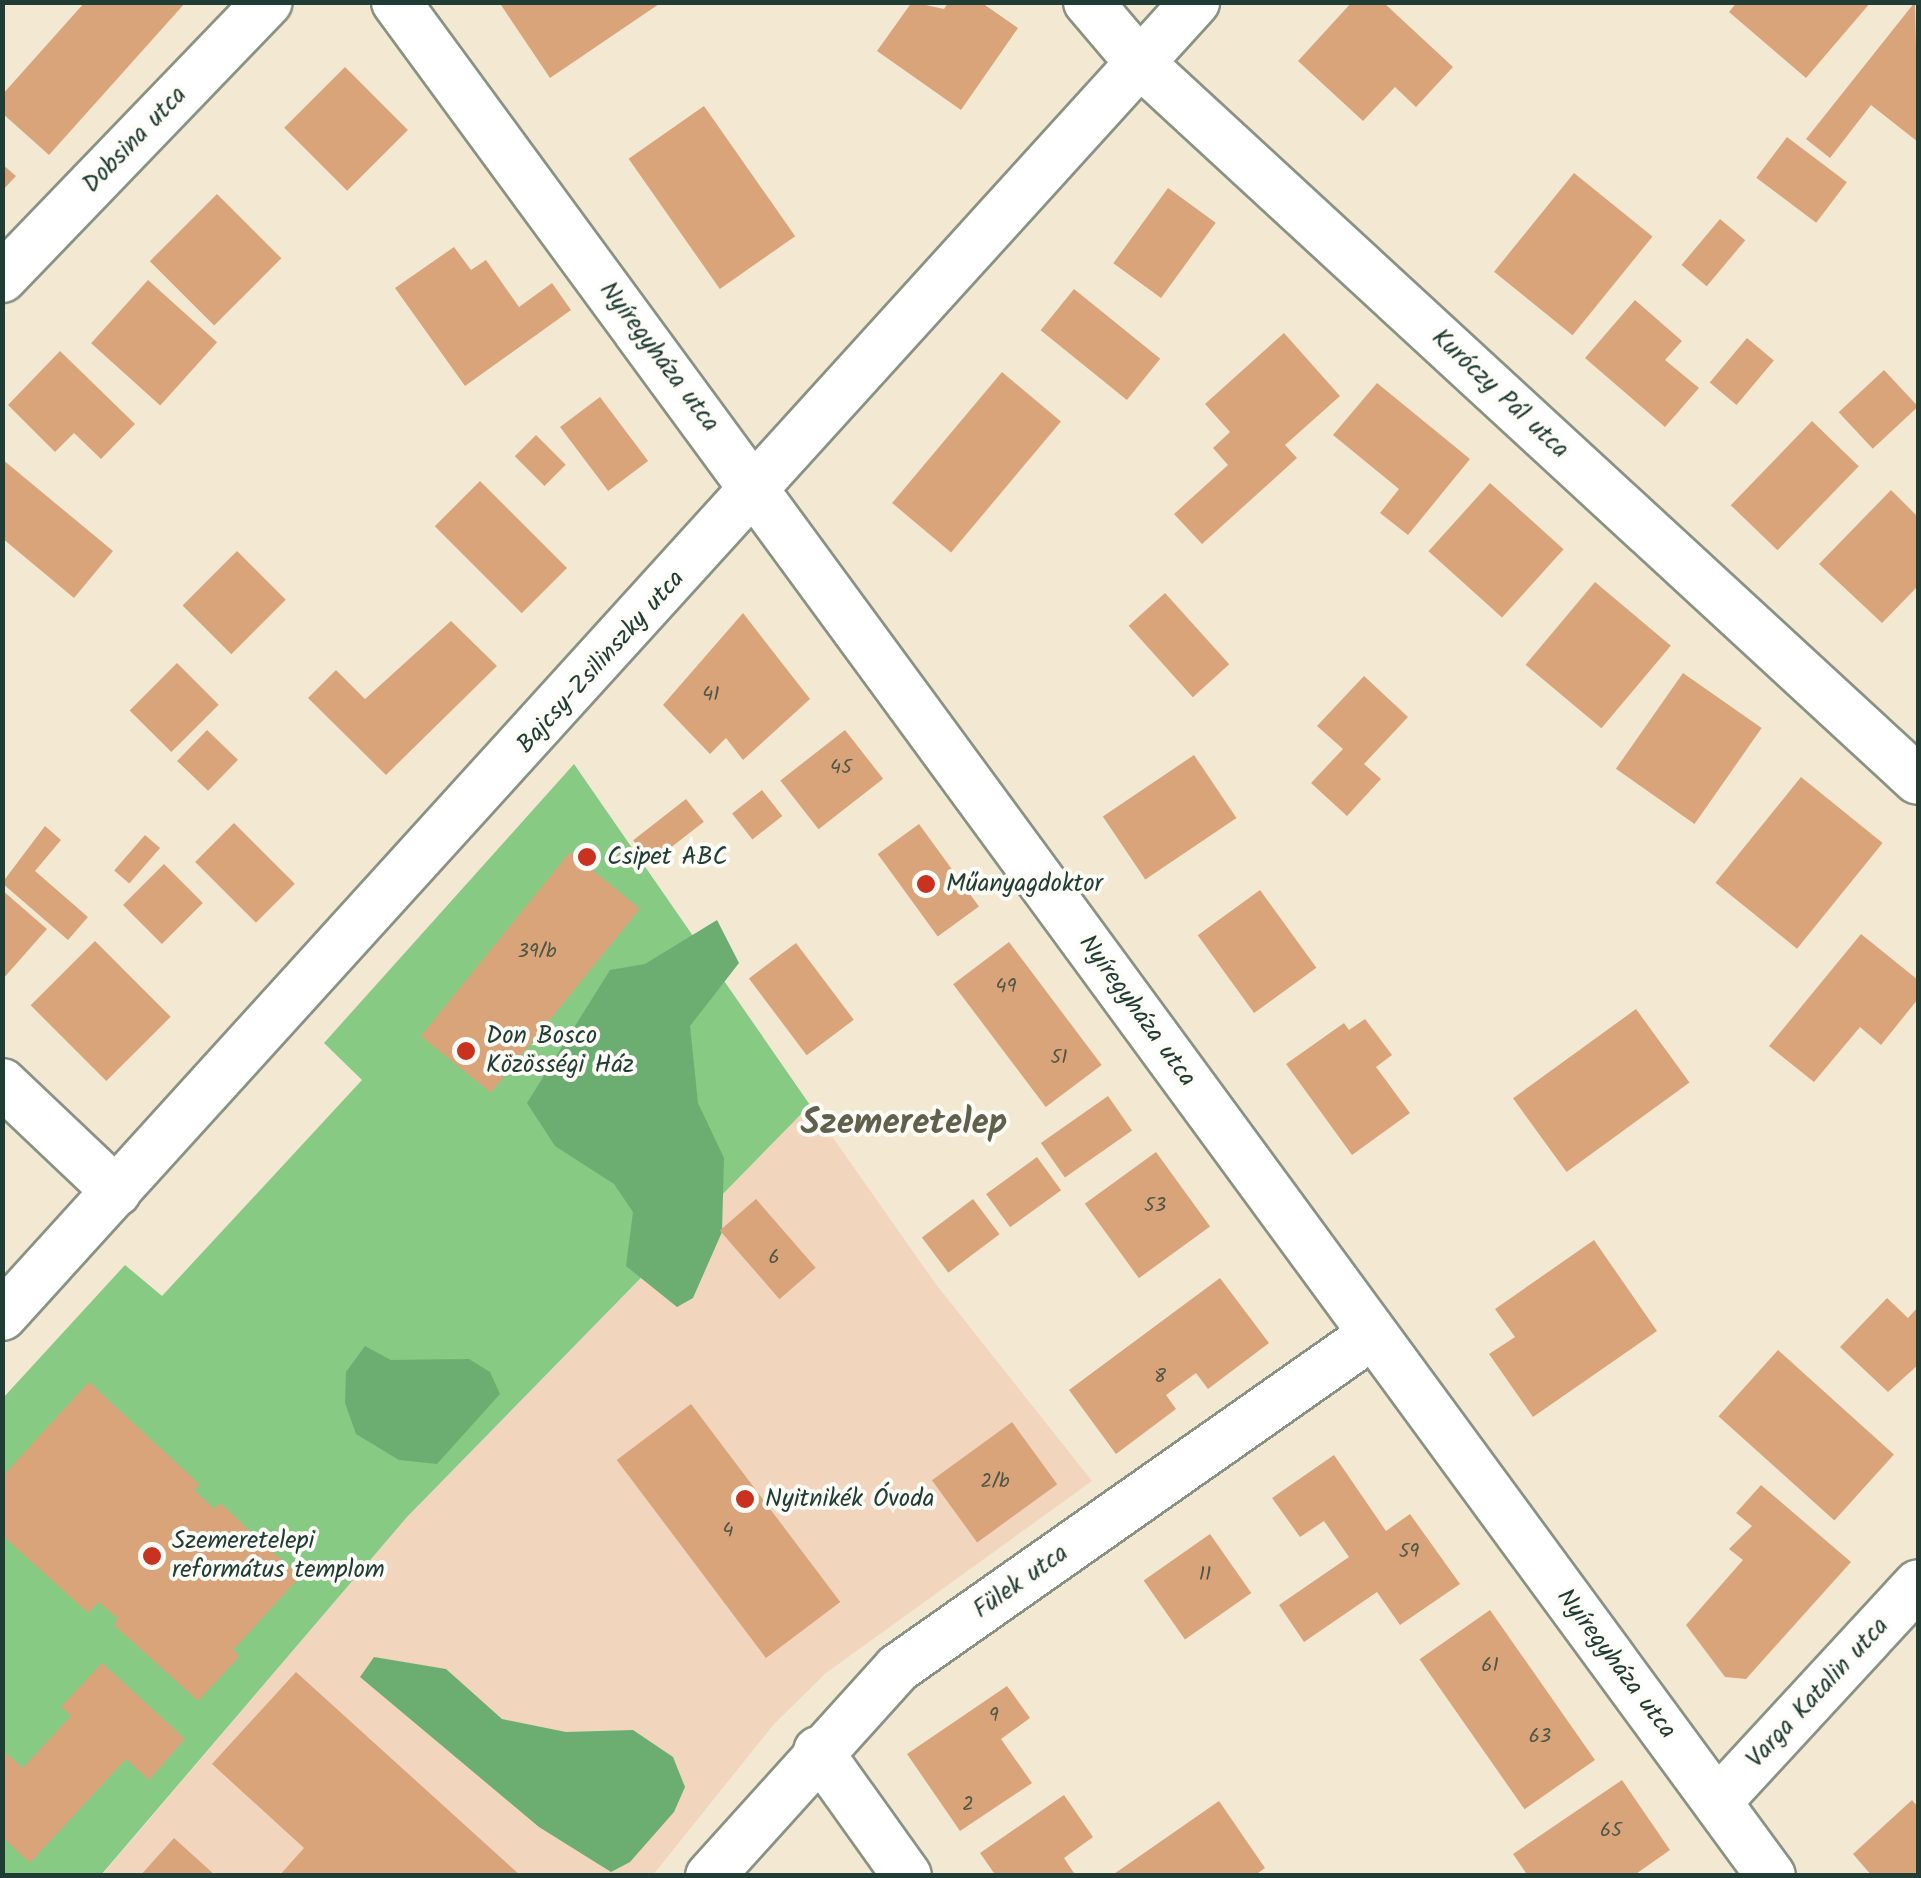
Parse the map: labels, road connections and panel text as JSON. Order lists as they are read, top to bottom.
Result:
{
  "streets": {
    "street": [
      "Dobsina utca",
      "Nyíregyháza utca",
      "Kuróczy Pál utca",
      "Bajcsy-Zsilinszky utca",
      "Fülek utca",
      "Varga Katalin utca"
    ]
  },
  "crossings": [
    ["Nyíregyháza utca", "Bajcsy-Zsilinszky utca"],
    ["Nyíregyháza utca", "Fülek utca"],
    ["Nyíregyháza utca", "Varga Katalin utca"],
    ["Kuróczy Pál utca", "Bajcsy-Zsilinszky utca"]
  ],
  "districts": ["Szemeretelep"],
  "places": [
    "Csipet ABC",
    "Műanyagdoktor",
    "Don Bosco Közösségi Ház",
    "Nyitnikék Óvoda",
    "Szemeretelepi református templom"
  ],
  "house_numbers": [
    "41",
    "45",
    "39/b",
    "49",
    "51",
    "53",
    "6",
    "8",
    "2/b",
    "4",
    "59",
    "11",
    "61",
    "9",
    "63",
    "2",
    "65"
  ]
}
